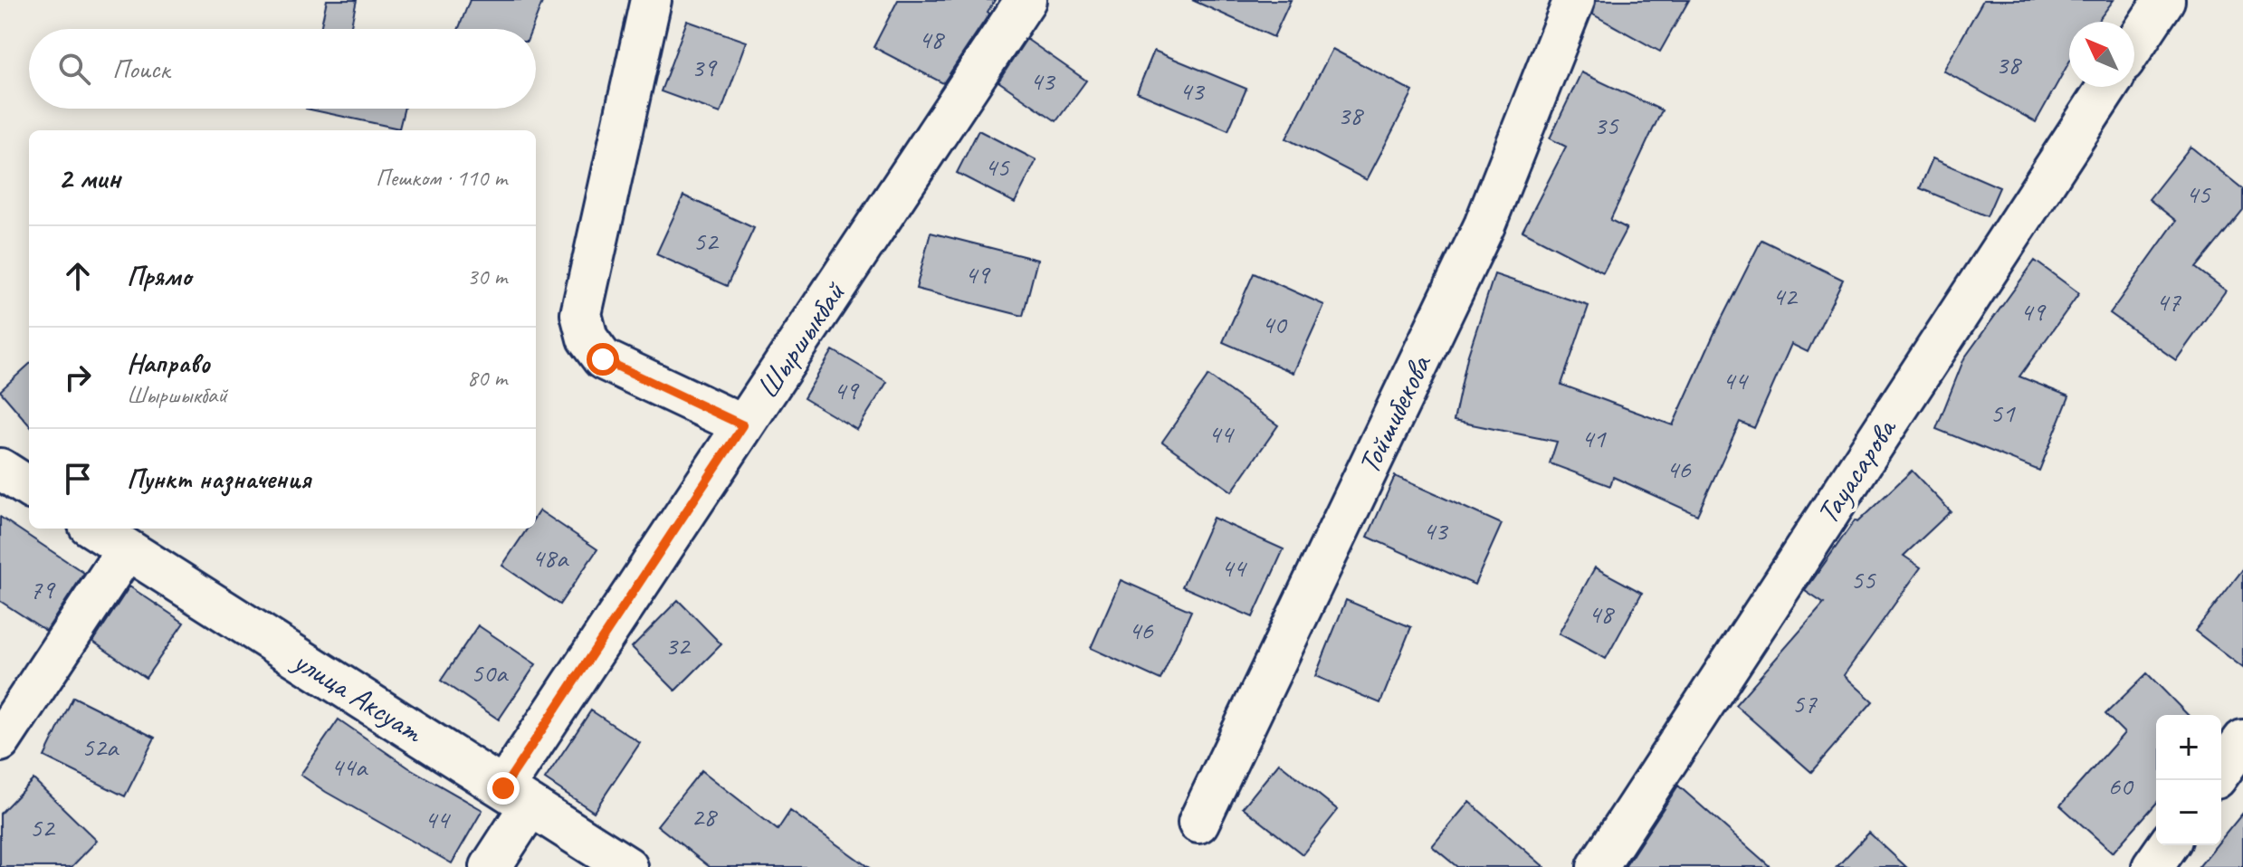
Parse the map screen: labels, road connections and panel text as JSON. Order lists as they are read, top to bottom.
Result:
{
  "streets": {
    "street": [
      "Шыршыкбай",
      "Тойшибекова",
      "Тауасарова",
      "улица Аксуат"
    ]
  },
  "crossings": [
    ["Шыршыкбай", "улица Аксуат"]
  ],
  "house_numbers": [
    "48",
    "38",
    "39",
    "43",
    "43",
    "38",
    "35",
    "45",
    "45",
    "52",
    "49",
    "42",
    "47",
    "49",
    "40",
    "44",
    "49",
    "51",
    "44",
    "41",
    "46",
    "43",
    "48а",
    "44",
    "55",
    "79",
    "48",
    "46",
    "32",
    "50а",
    "57",
    "52а",
    "44а",
    "60",
    "28",
    "44",
    "52"
  ],
  "north": "top left",
  "page": {
    "search": "Поиск",
    "heading": ["2 мин", "Пешком · 110 m"],
    "list": [
      ["Прямо", "30 m"],
      ["Направо", "Шыршыкбай", "80 m"],
      "Пункт назначения"
    ],
    "map_buttons": ["+", "−"]
  }
}
